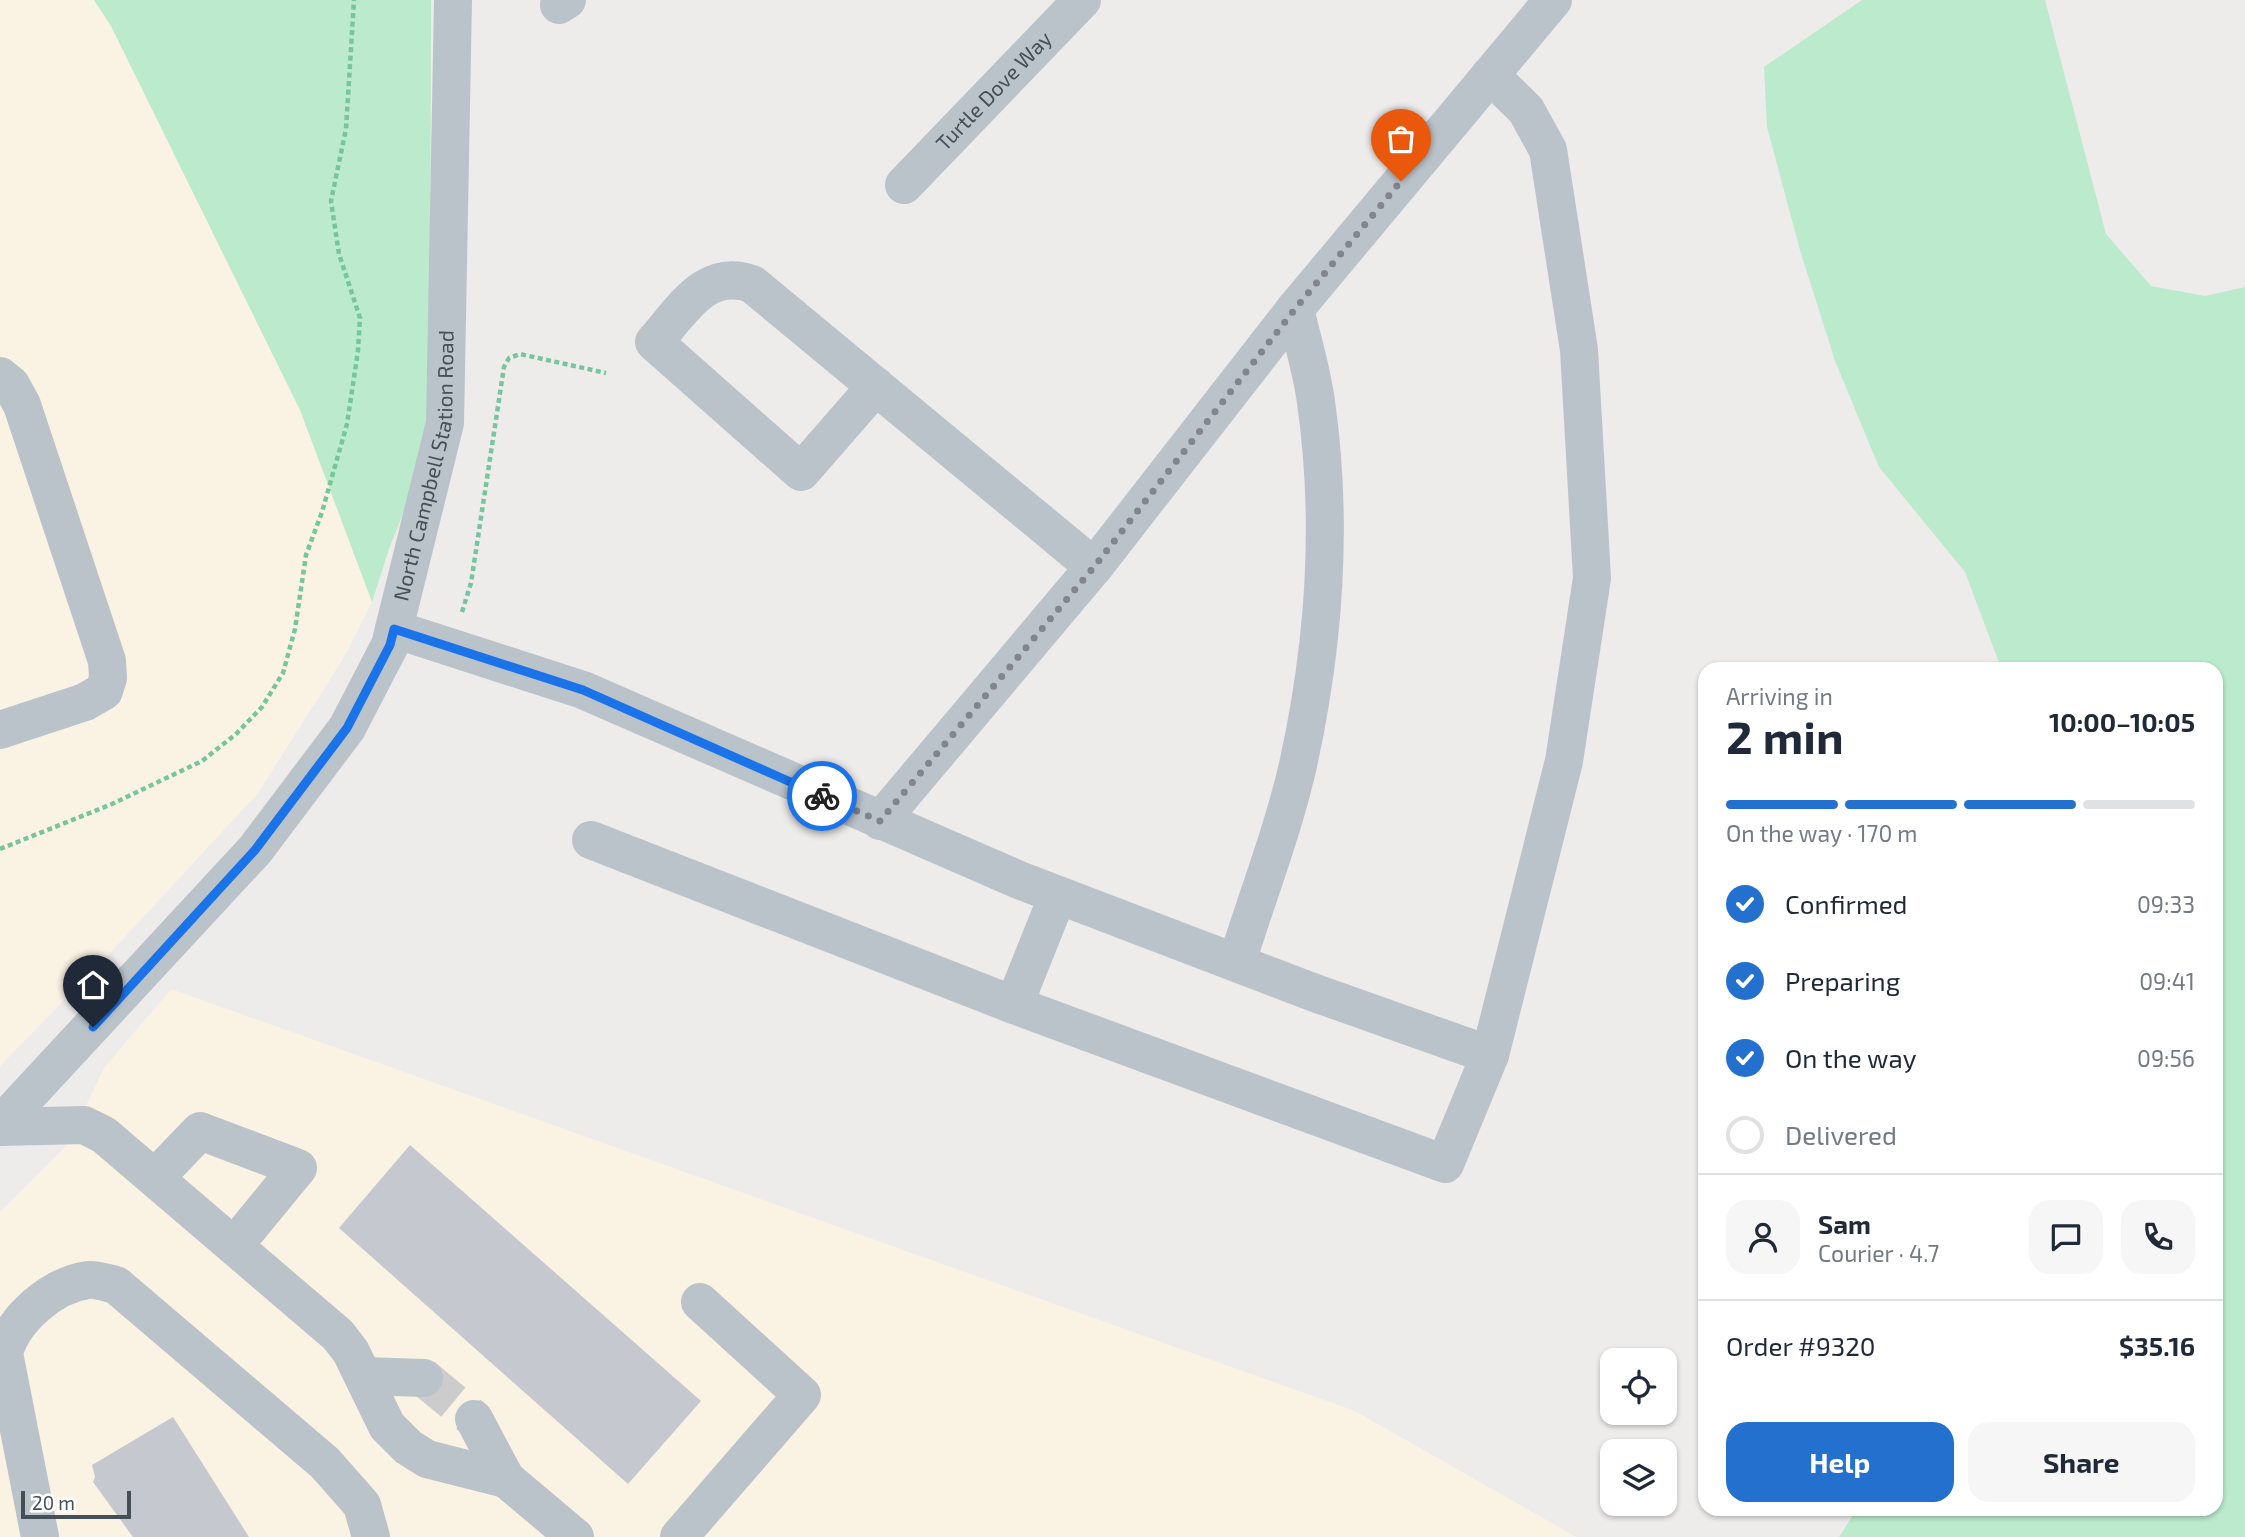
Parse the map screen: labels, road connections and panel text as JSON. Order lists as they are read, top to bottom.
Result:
{
  "streets": {
    "street": ["Turtle Dove Way", "North Campbell Station Road"]
  },
  "scale_bar": "20 m",
  "page": {
    "heading": ["2 min", "Arriving in", "10:00–10:05"],
    "panel": [
      "Sam",
      "Courier · 4.7",
      "Order #9320",
      "$35.16"
    ],
    "bar": "On the way · 170 m",
    "list": [
      ["Confirmed", "09:33"],
      ["Preparing", "09:41"],
      ["On the way", "09:56"],
      "Delivered"
    ],
    "buttons": ["Help", "Share"],
    "scale": "20 m"
  }
}
